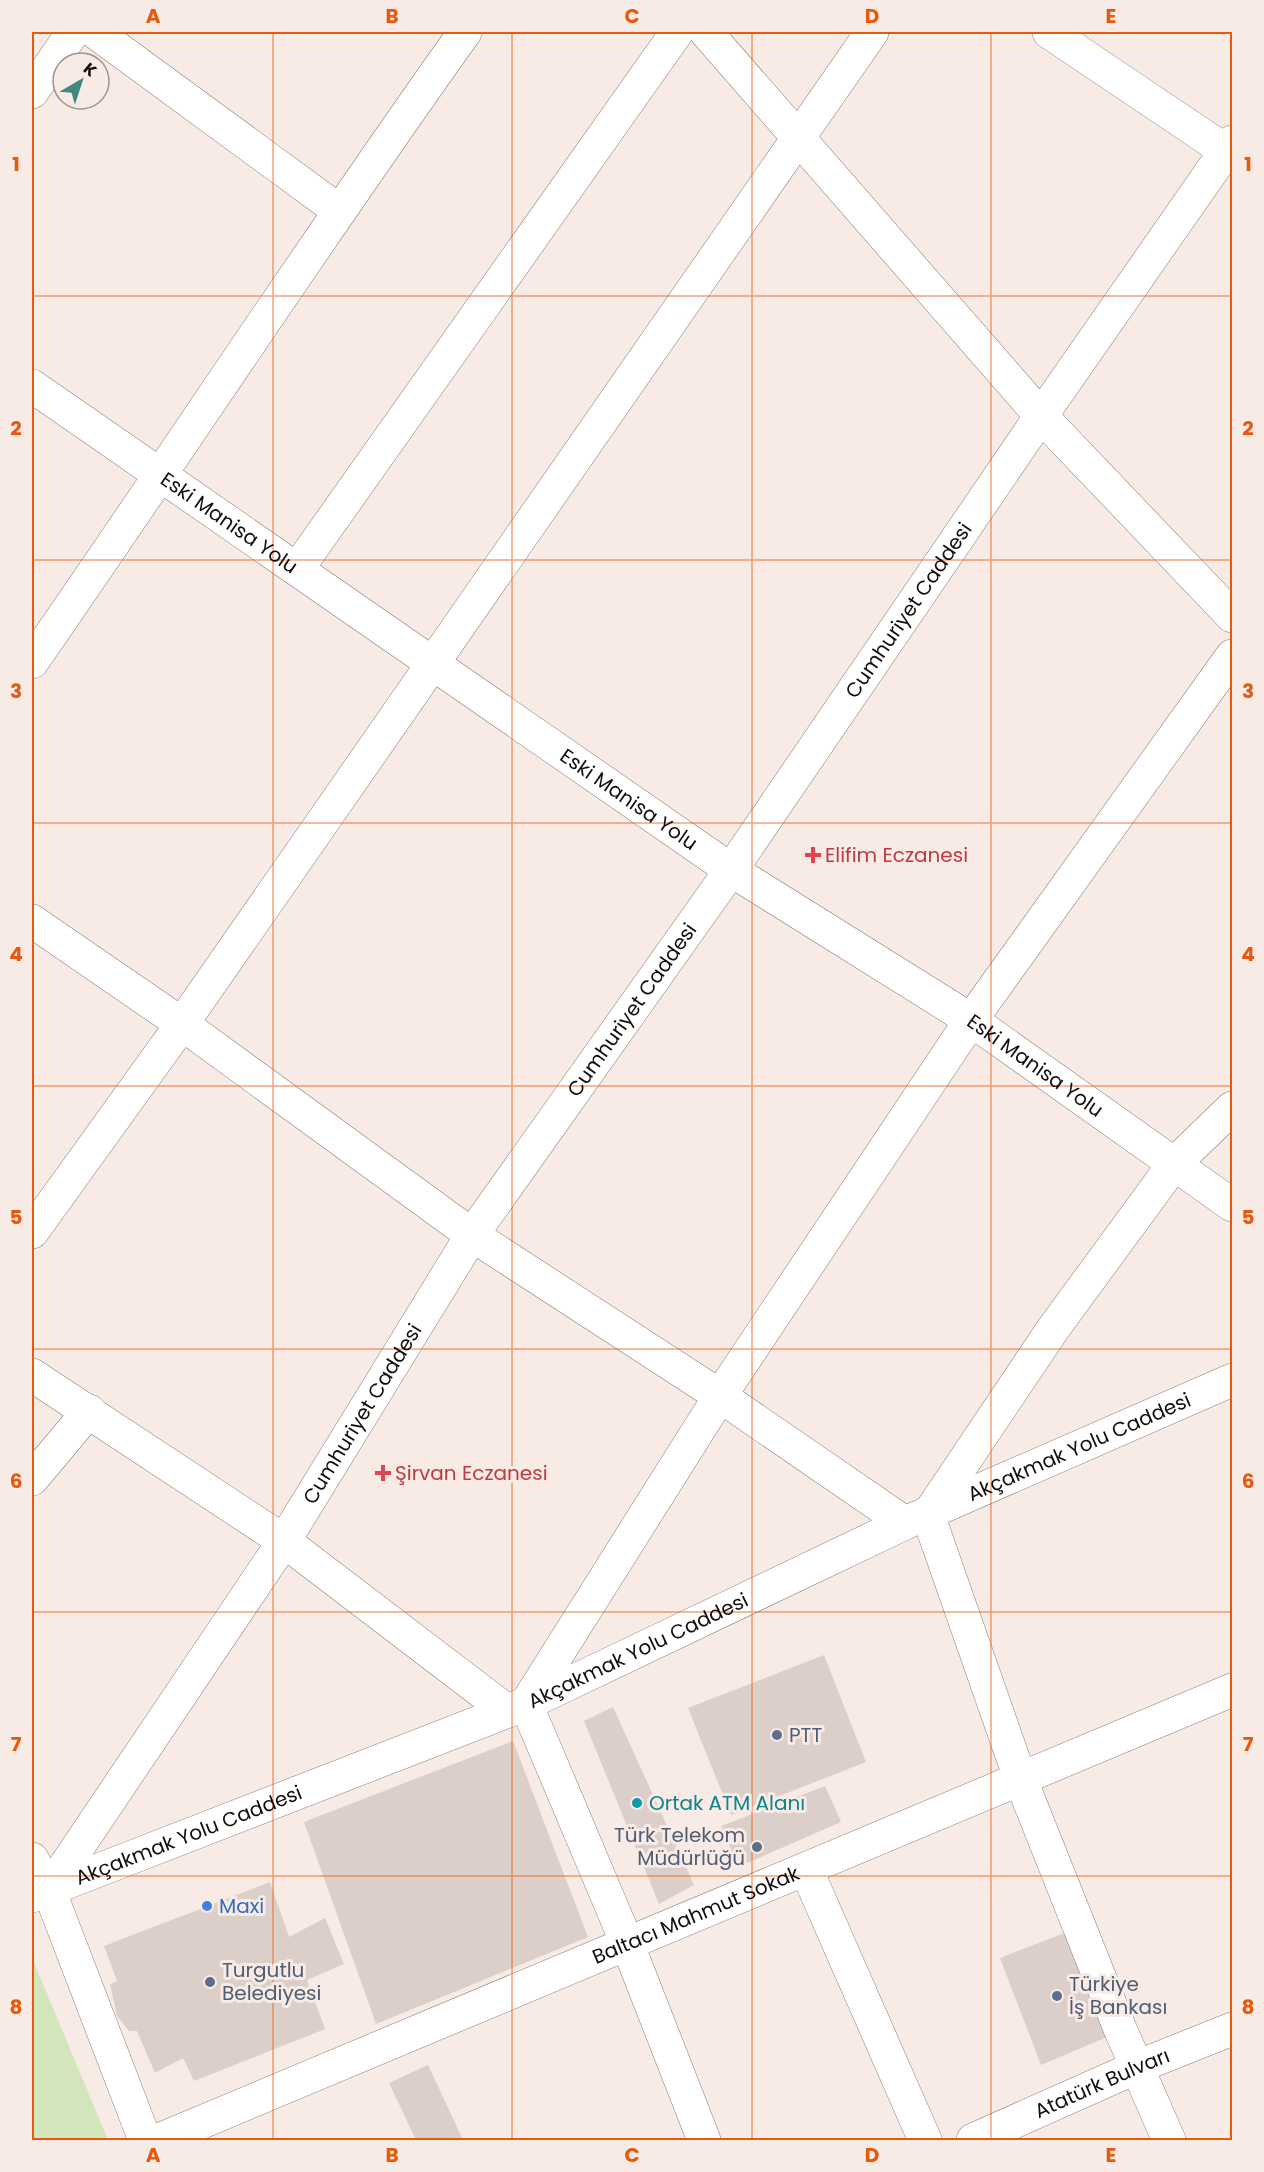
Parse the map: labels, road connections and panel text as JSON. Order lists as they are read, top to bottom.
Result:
{
  "streets": {
    "street": [
      "Eski Manisa Yolu",
      "Cumhuriyet Caddesi",
      "Akçakmak Yolu Caddesi",
      "Baltacı Mahmut Sokak",
      "Atatürk Bulvarı"
    ]
  },
  "crossings": [
    ["Eski Manisa Yolu", "Cumhuriyet Caddesi"],
    ["Cumhuriyet Caddesi", "Akçakmak Yolu Caddesi"]
  ],
  "places": {
    "health": ["Elifim Eczanesi", "Şirvan Eczanesi"],
    "other": [
      "PTT",
      "Ortak ATM Alanı",
      "Türk Telekom Müdürlüğü",
      "Maxi",
      "Turgutlu Belediyesi",
      "Türkiye İş Bankası"
    ]
  },
  "north": "top right",
  "grid": {
    "columns": [
      "A",
      "B",
      "C",
      "D",
      "E"
    ],
    "rows": [
      "1",
      "2",
      "3",
      "4",
      "5",
      "6",
      "7",
      "8"
    ]
  }
}
